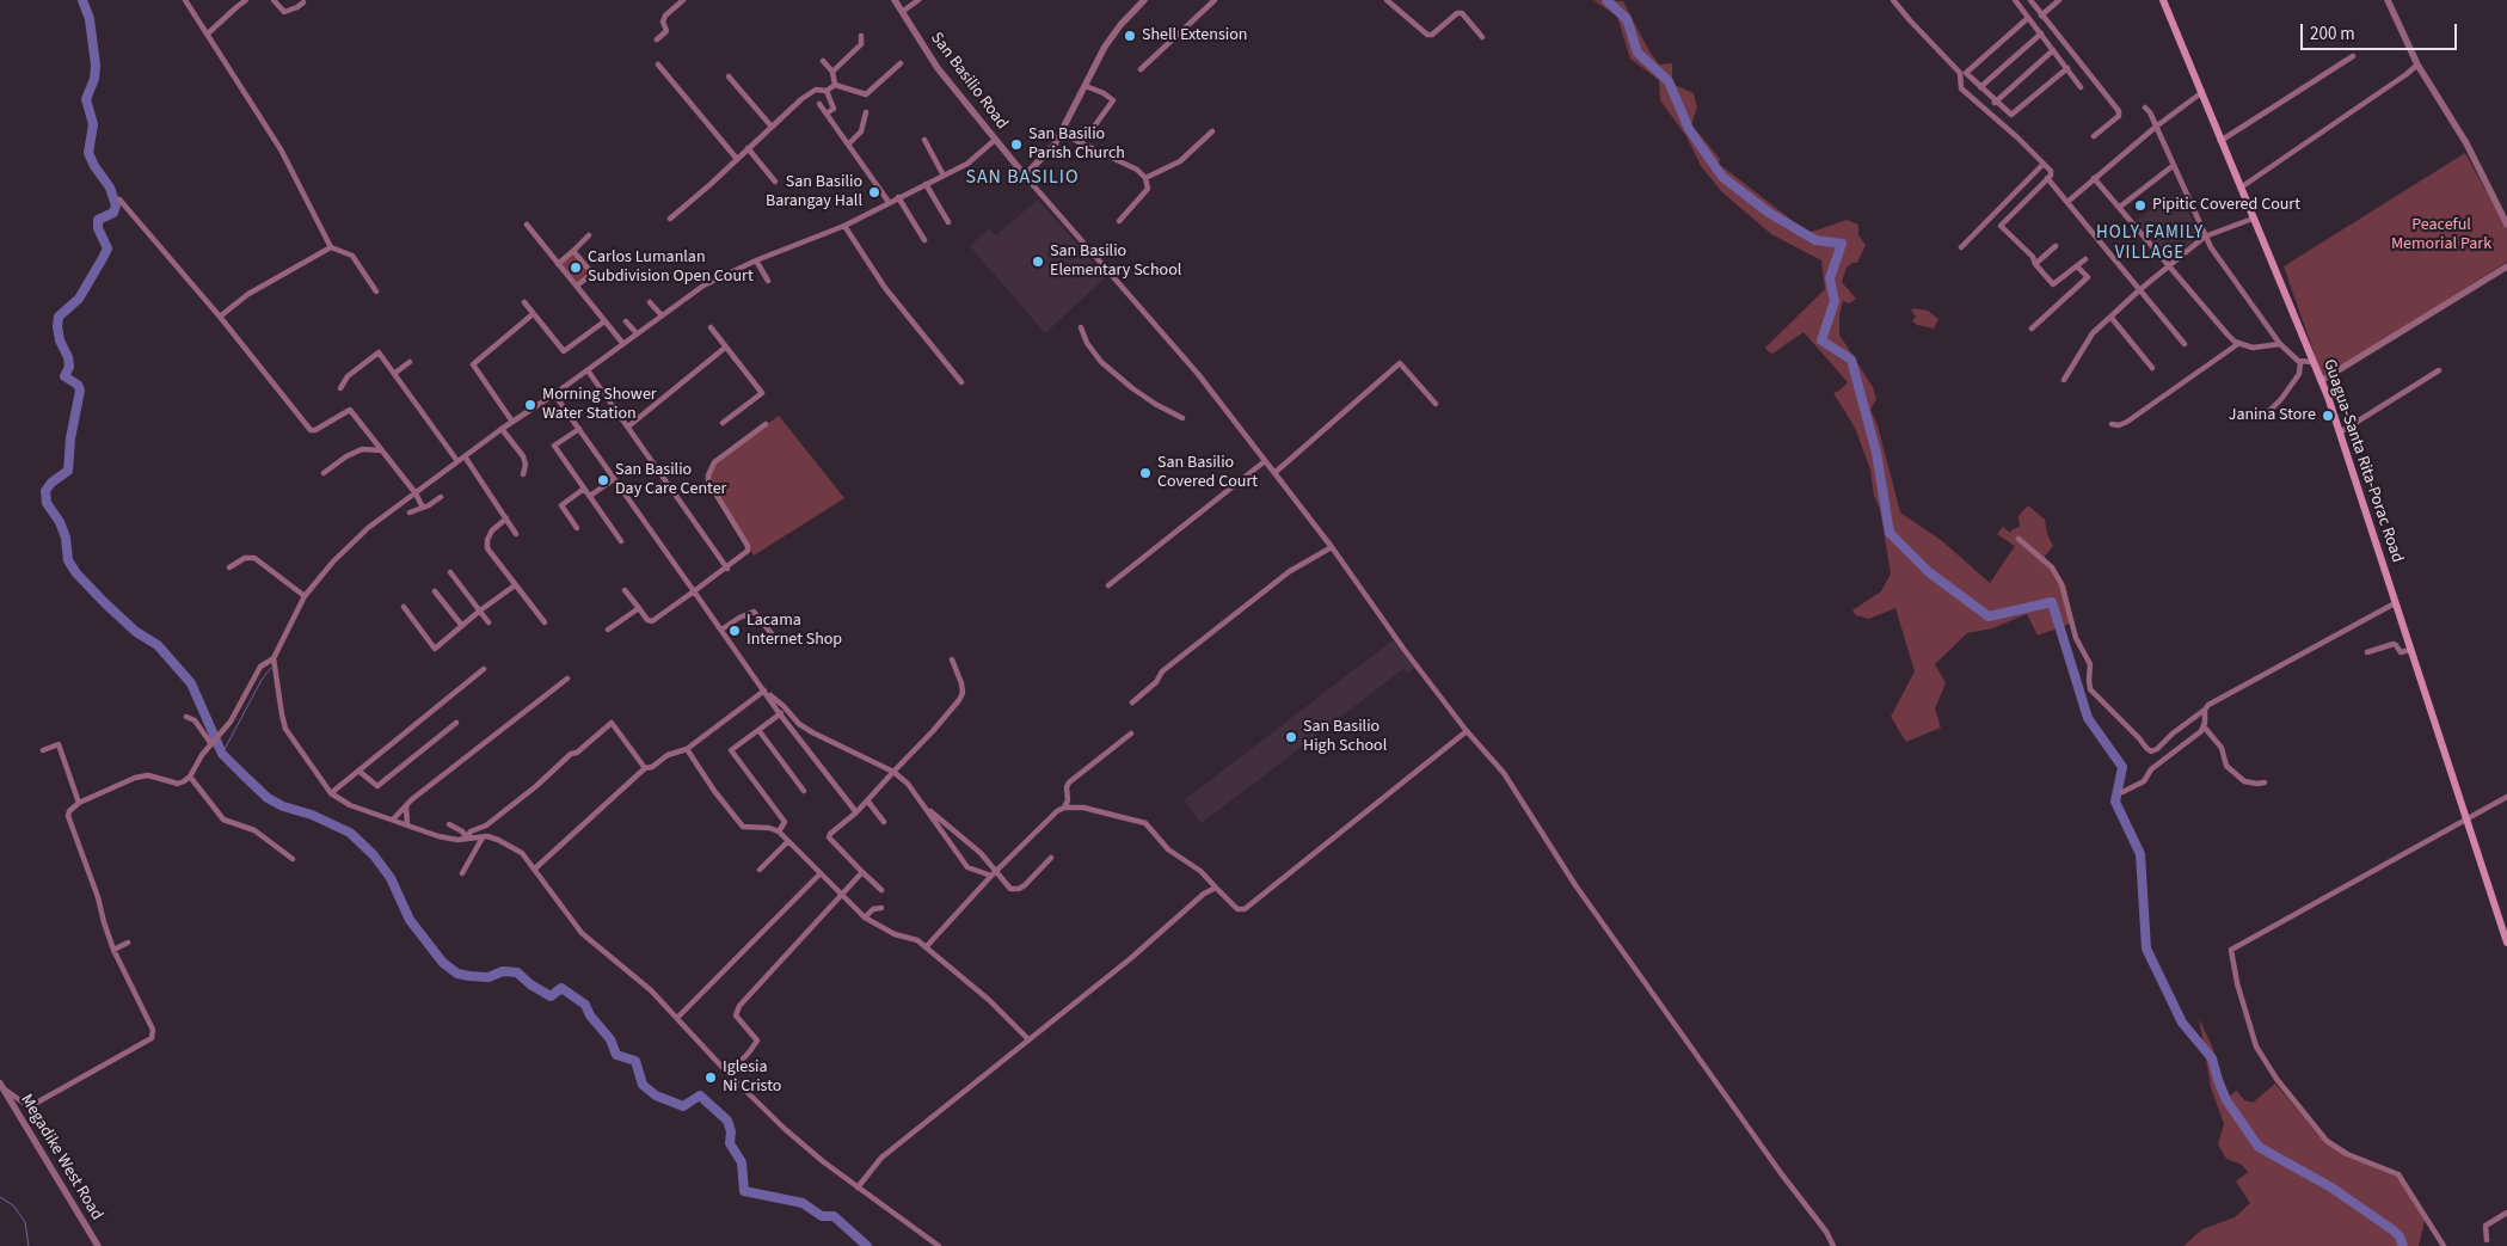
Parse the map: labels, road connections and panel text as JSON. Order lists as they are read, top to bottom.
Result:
{
  "streets": {
    "main road": ["Guagua-Santa Rita-Porac Road"],
    "street": ["San Basilio Road", "Megadike West Road"]
  },
  "districts": ["SAN BASILIO", "HOLY FAMILY VILLAGE"],
  "parks": ["Peaceful Memorial Park"],
  "places": [
    "Shell Extension",
    "San Basilio Parish Church",
    "San Basilio Barangay Hall",
    "Pipitic Covered Court",
    "San Basilio Elementary School",
    "Carlos Lumanlan Subdivision Open Court",
    "Morning Shower Water Station",
    "Janina Store",
    "San Basilio Covered Court",
    "San Basilio Day Care Center",
    "Lacama Internet Shop",
    "San Basilio High School",
    "Iglesia Ni Cristo"
  ],
  "scale_bar": "200 m"
}
